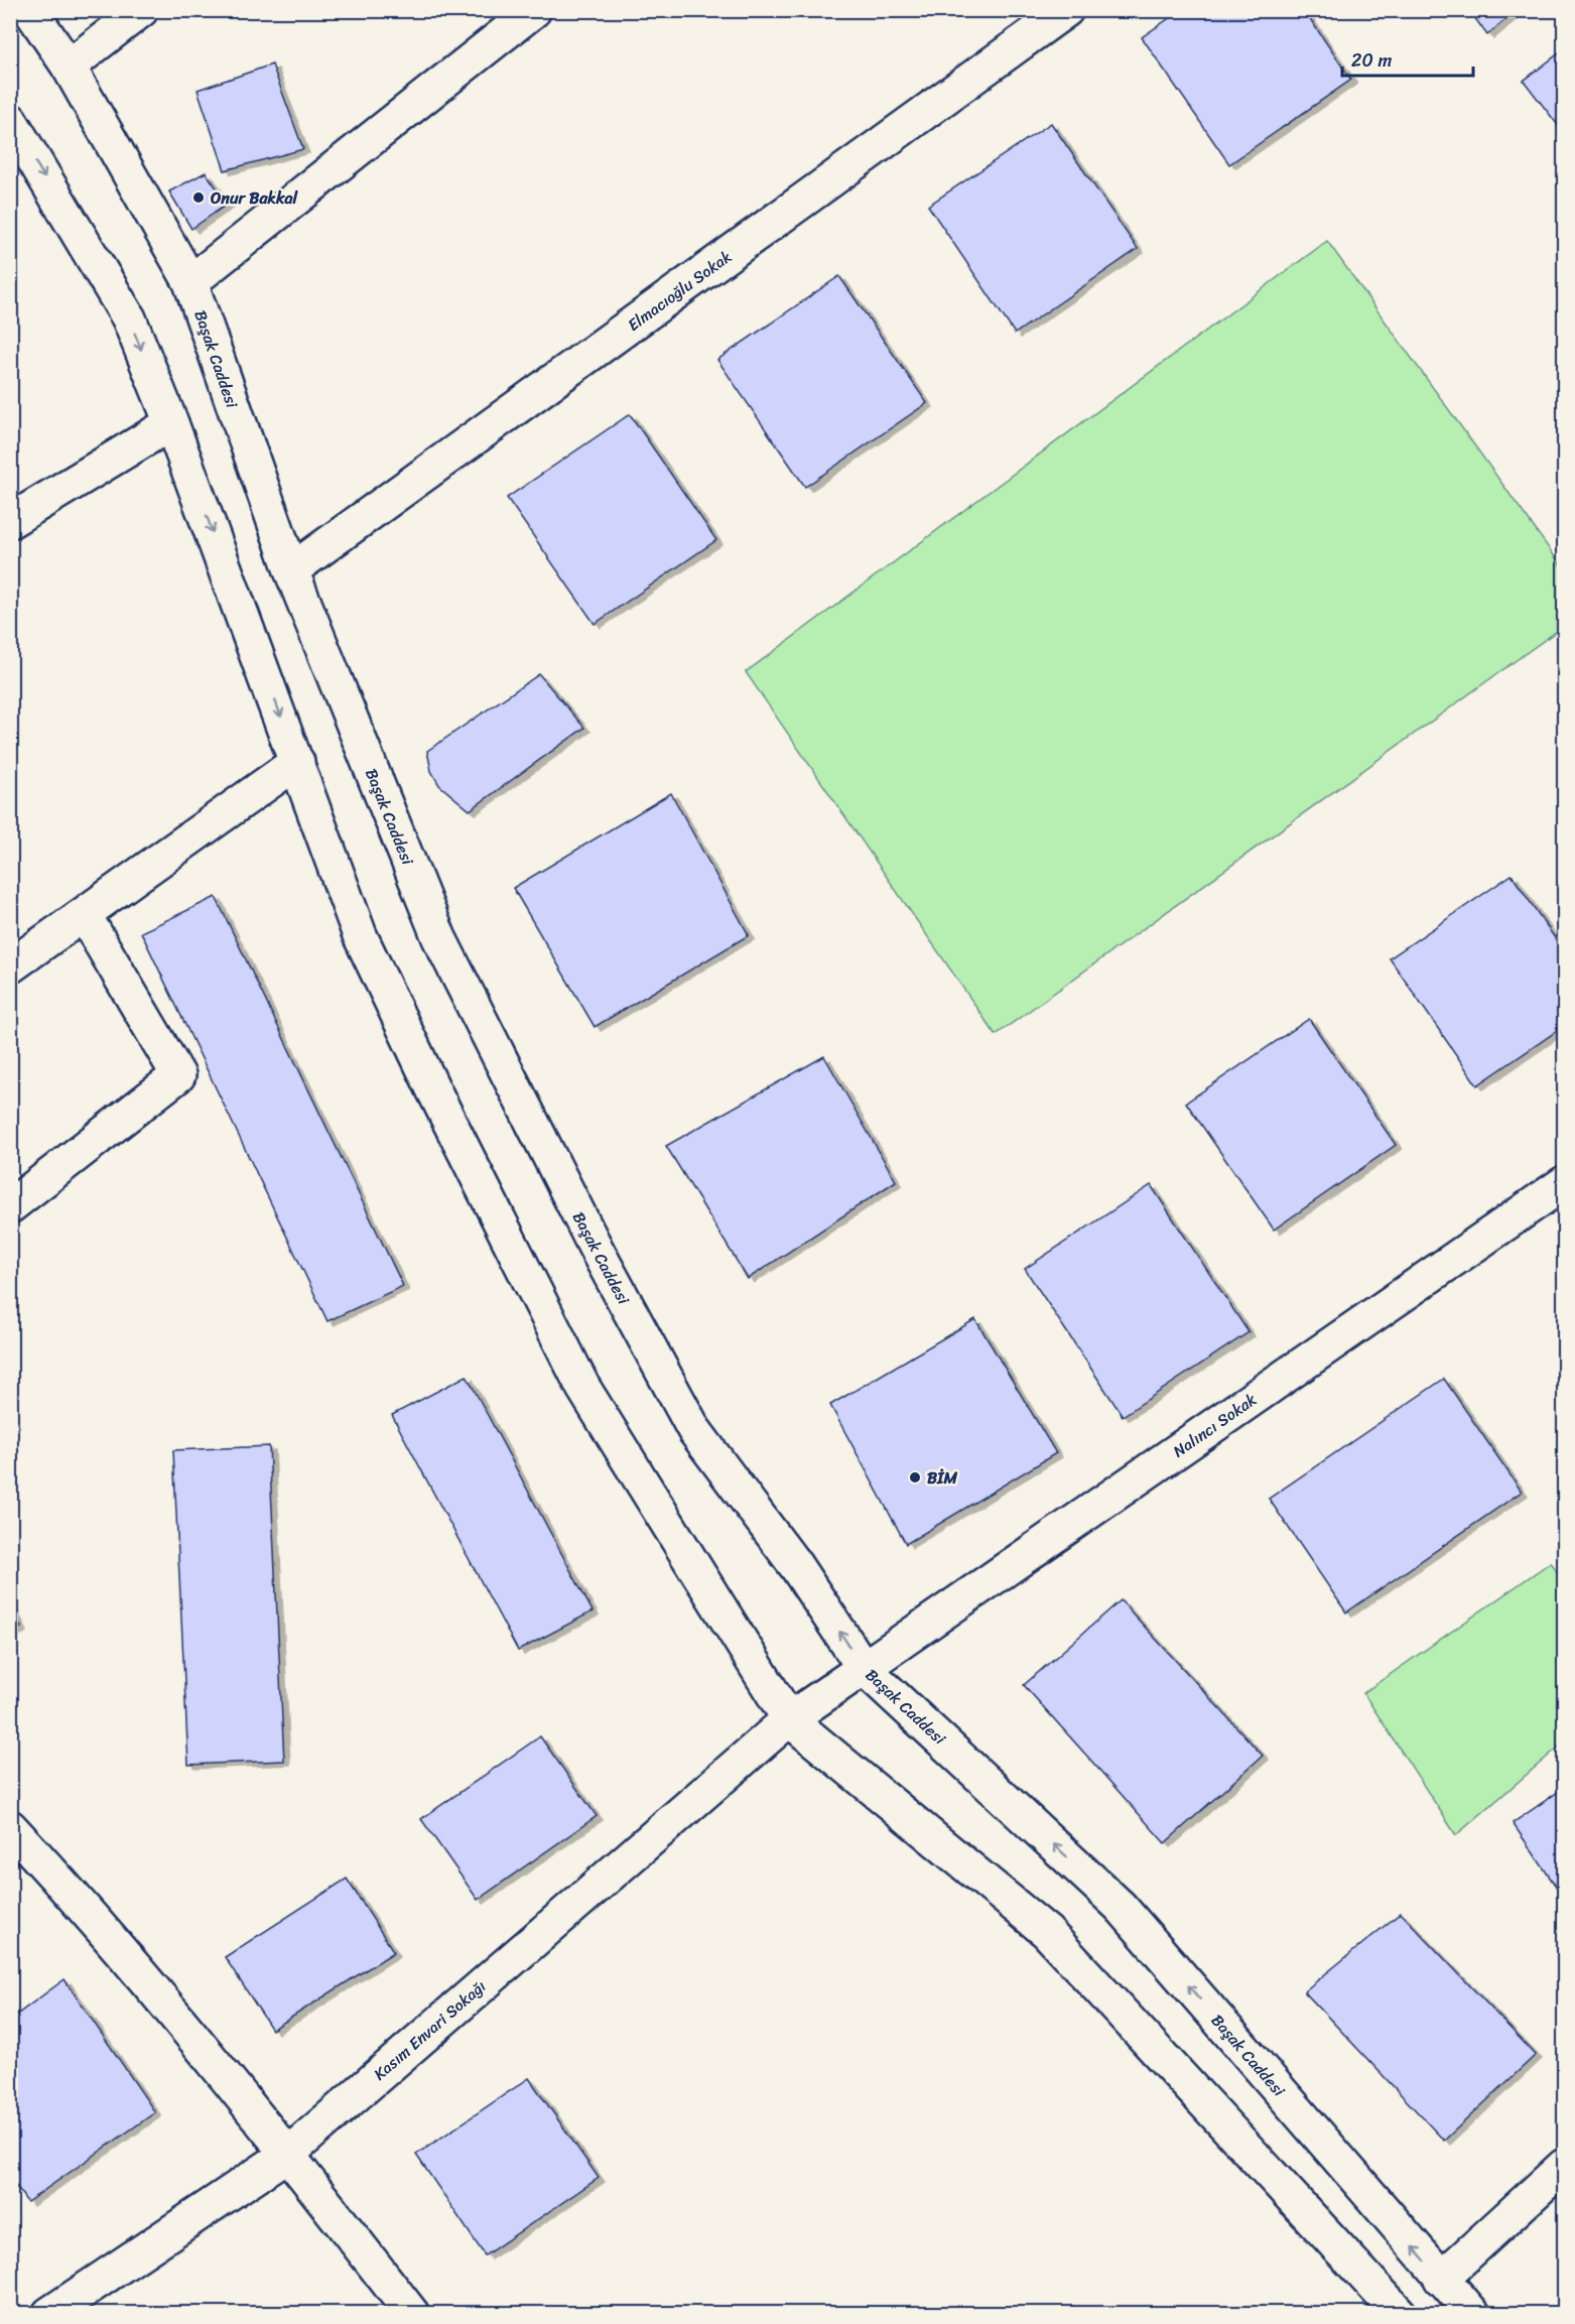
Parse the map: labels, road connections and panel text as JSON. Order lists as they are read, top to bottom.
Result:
{
  "streets": {
    "street": [
      "Elmacıoğlu Sokak",
      "Başak Caddesi",
      "Nalıncı Sokak",
      "Kasım Envari Sokağı"
    ]
  },
  "crossings": [
    ["Elmacıoğlu Sokak", "Başak Caddesi"],
    ["Başak Caddesi", "Nalıncı Sokak"],
    ["Nalıncı Sokak", "Kasım Envari Sokağı"]
  ],
  "places": ["Onur Bakkal", "BİM"],
  "scale_bar": "20 m"
}
